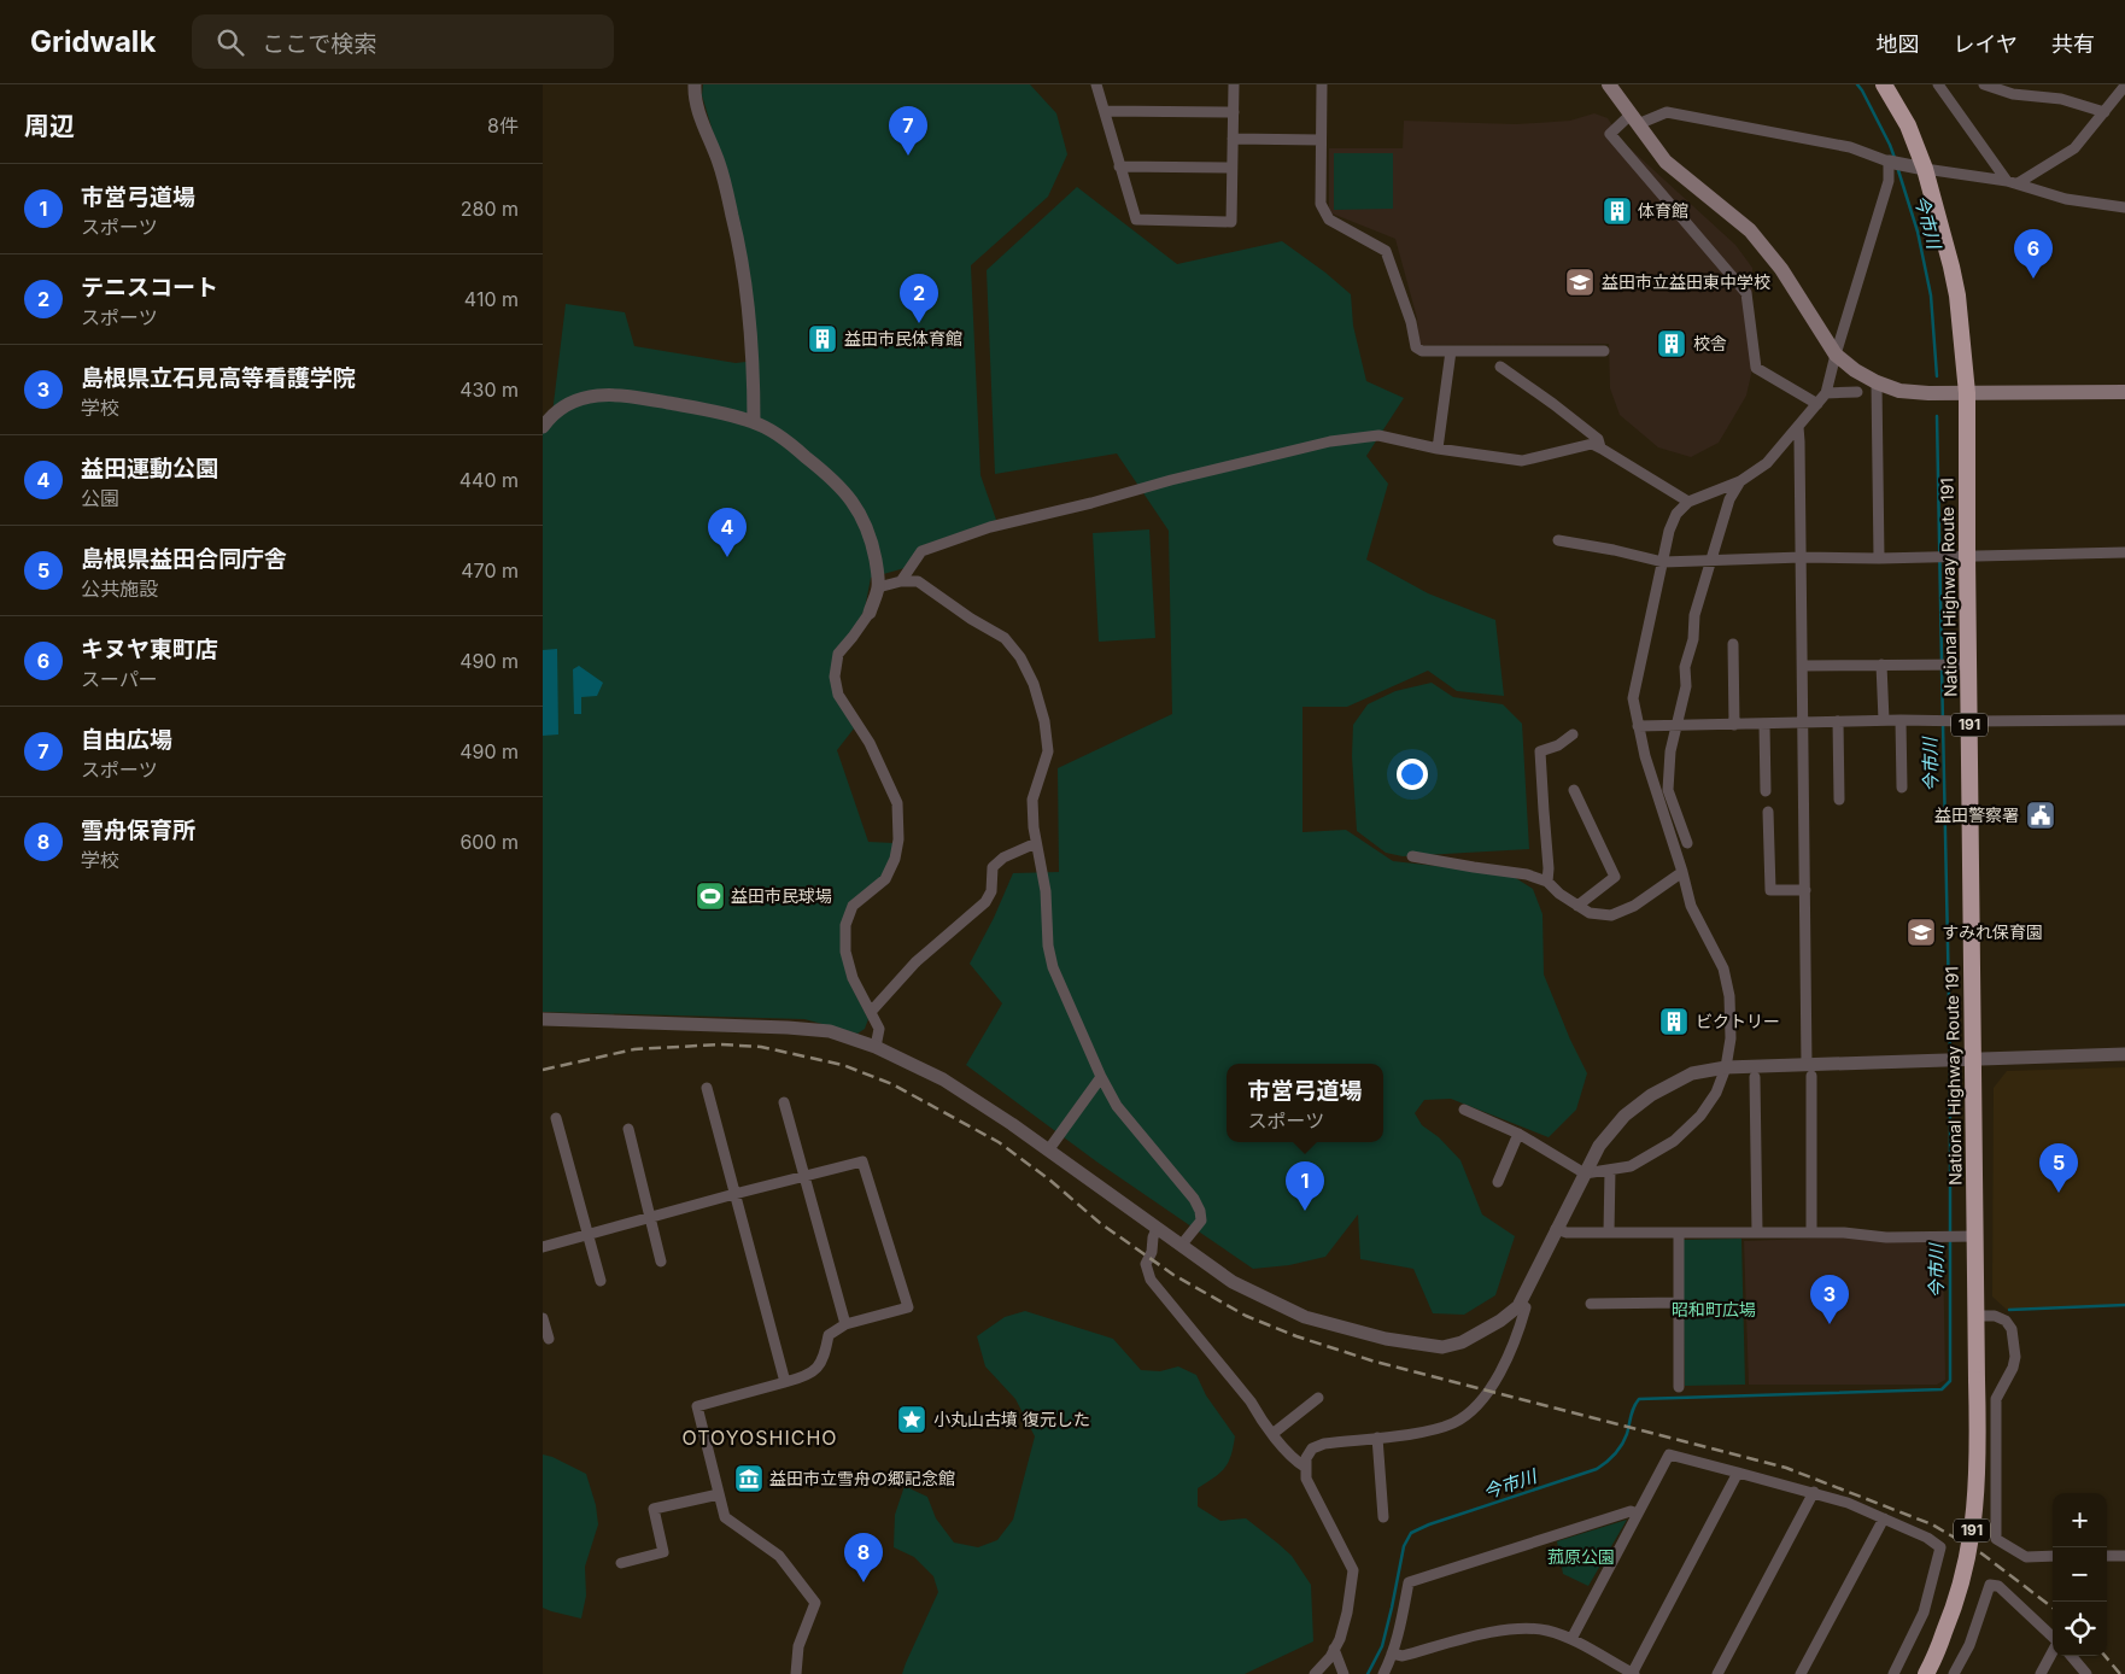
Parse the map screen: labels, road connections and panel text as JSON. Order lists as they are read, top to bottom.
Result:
{
  "streets": {
    "highway": ["National Highway Route 191", "191"]
  },
  "districts": ["OTOYOSHICHO"],
  "water": ["今市川"],
  "parks": ["昭和町広場", "菰原公園"],
  "places": {
    "building": [
      "体育館",
      "益田市民体育館",
      "校舎",
      "ビクトリー"
    ],
    "school or university": ["益田市立益田東中学校", "すみれ保育園"],
    "public building": ["益田警察署"],
    "sports": ["益田市民球場"],
    "place": ["小丸山古墳 復元した"],
    "museum": ["益田市立雪舟の郷記念館"]
  },
  "page": {
    "header": "Gridwalk",
    "search": "ここで検索",
    "nav": ["地図", "レイヤ", "共有"],
    "heading": ["周辺", "8件"],
    "pins": [
      "7",
      "6",
      "2",
      "4",
      "5",
      "1",
      "3",
      "8"
    ],
    "list": [
      {
        "mark": "1",
        "name": "市営弓道場",
        "note": "スポーツ",
        "value": "280 m"
      },
      {
        "mark": "2",
        "name": "テニスコート",
        "note": "スポーツ",
        "value": "410 m"
      },
      {
        "mark": "3",
        "name": "島根県立石見高等看護学院",
        "note": "学校",
        "value": "430 m"
      },
      {
        "mark": "4",
        "name": "益田運動公園",
        "note": "公園",
        "value": "440 m"
      },
      {
        "mark": "5",
        "name": "島根県益田合同庁舎",
        "note": "公共施設",
        "value": "470 m"
      },
      {
        "mark": "6",
        "name": "キヌヤ東町店",
        "note": "スーパー",
        "value": "490 m"
      },
      {
        "mark": "7",
        "name": "自由広場",
        "note": "スポーツ",
        "value": "490 m"
      },
      {
        "mark": "8",
        "name": "雪舟保育所",
        "note": "学校",
        "value": "600 m"
      }
    ],
    "popup": ["市営弓道場", "スポーツ"],
    "map_buttons": ["+", "−"]
  }
}
